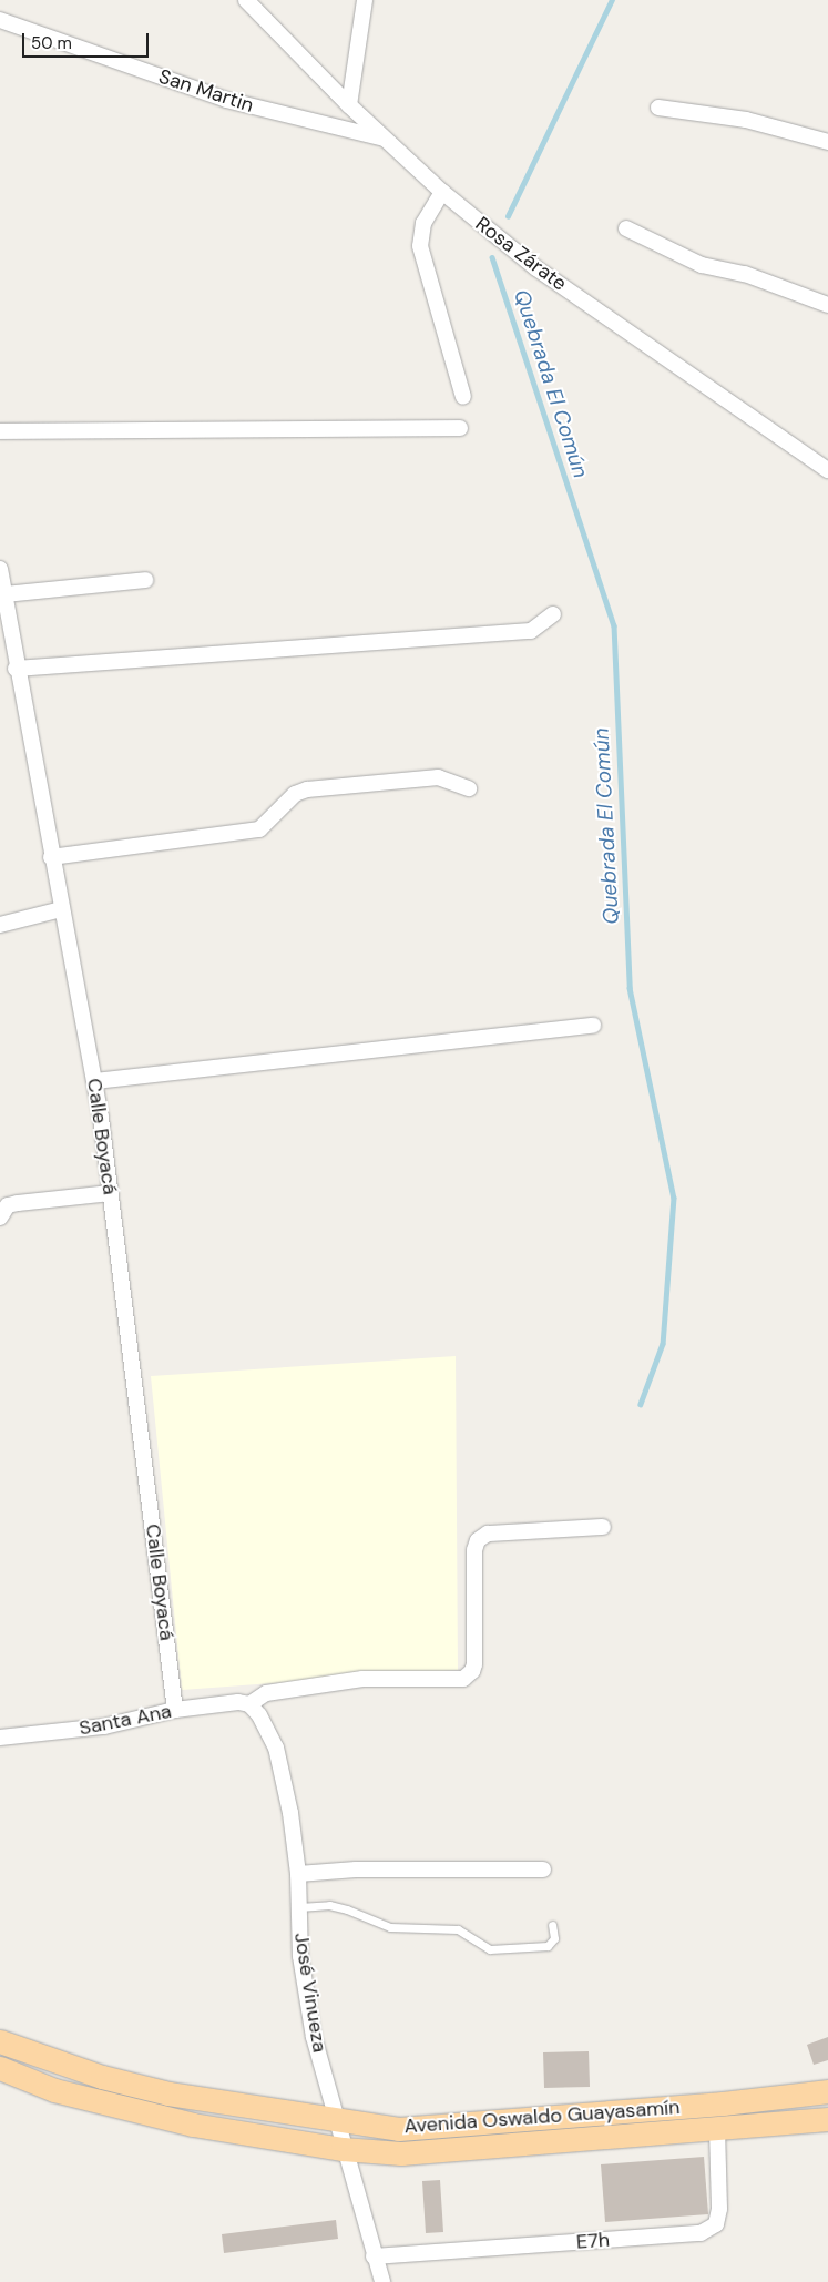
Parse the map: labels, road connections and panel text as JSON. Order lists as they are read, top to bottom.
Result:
{
  "streets": {
    "main road": ["Avenida Oswaldo Guayasamín"],
    "street": [
      "San Martin",
      "Rosa Zárate",
      "Calle Boyacá",
      "Santa Ana",
      "José Vinueza",
      "E7h"
    ]
  },
  "crossings": [
    ["San Martin", "Rosa Zárate"],
    ["Calle Boyacá", "Santa Ana"],
    ["Santa Ana", "José Vinueza"],
    ["José Vinueza", "Avenida Oswaldo Guayasamín"],
    ["José Vinueza", "E7h"],
    ["Avenida Oswaldo Guayasamín", "E7h"]
  ],
  "water": ["Quebrada El Común"],
  "scale_bar": "50 m"
}
